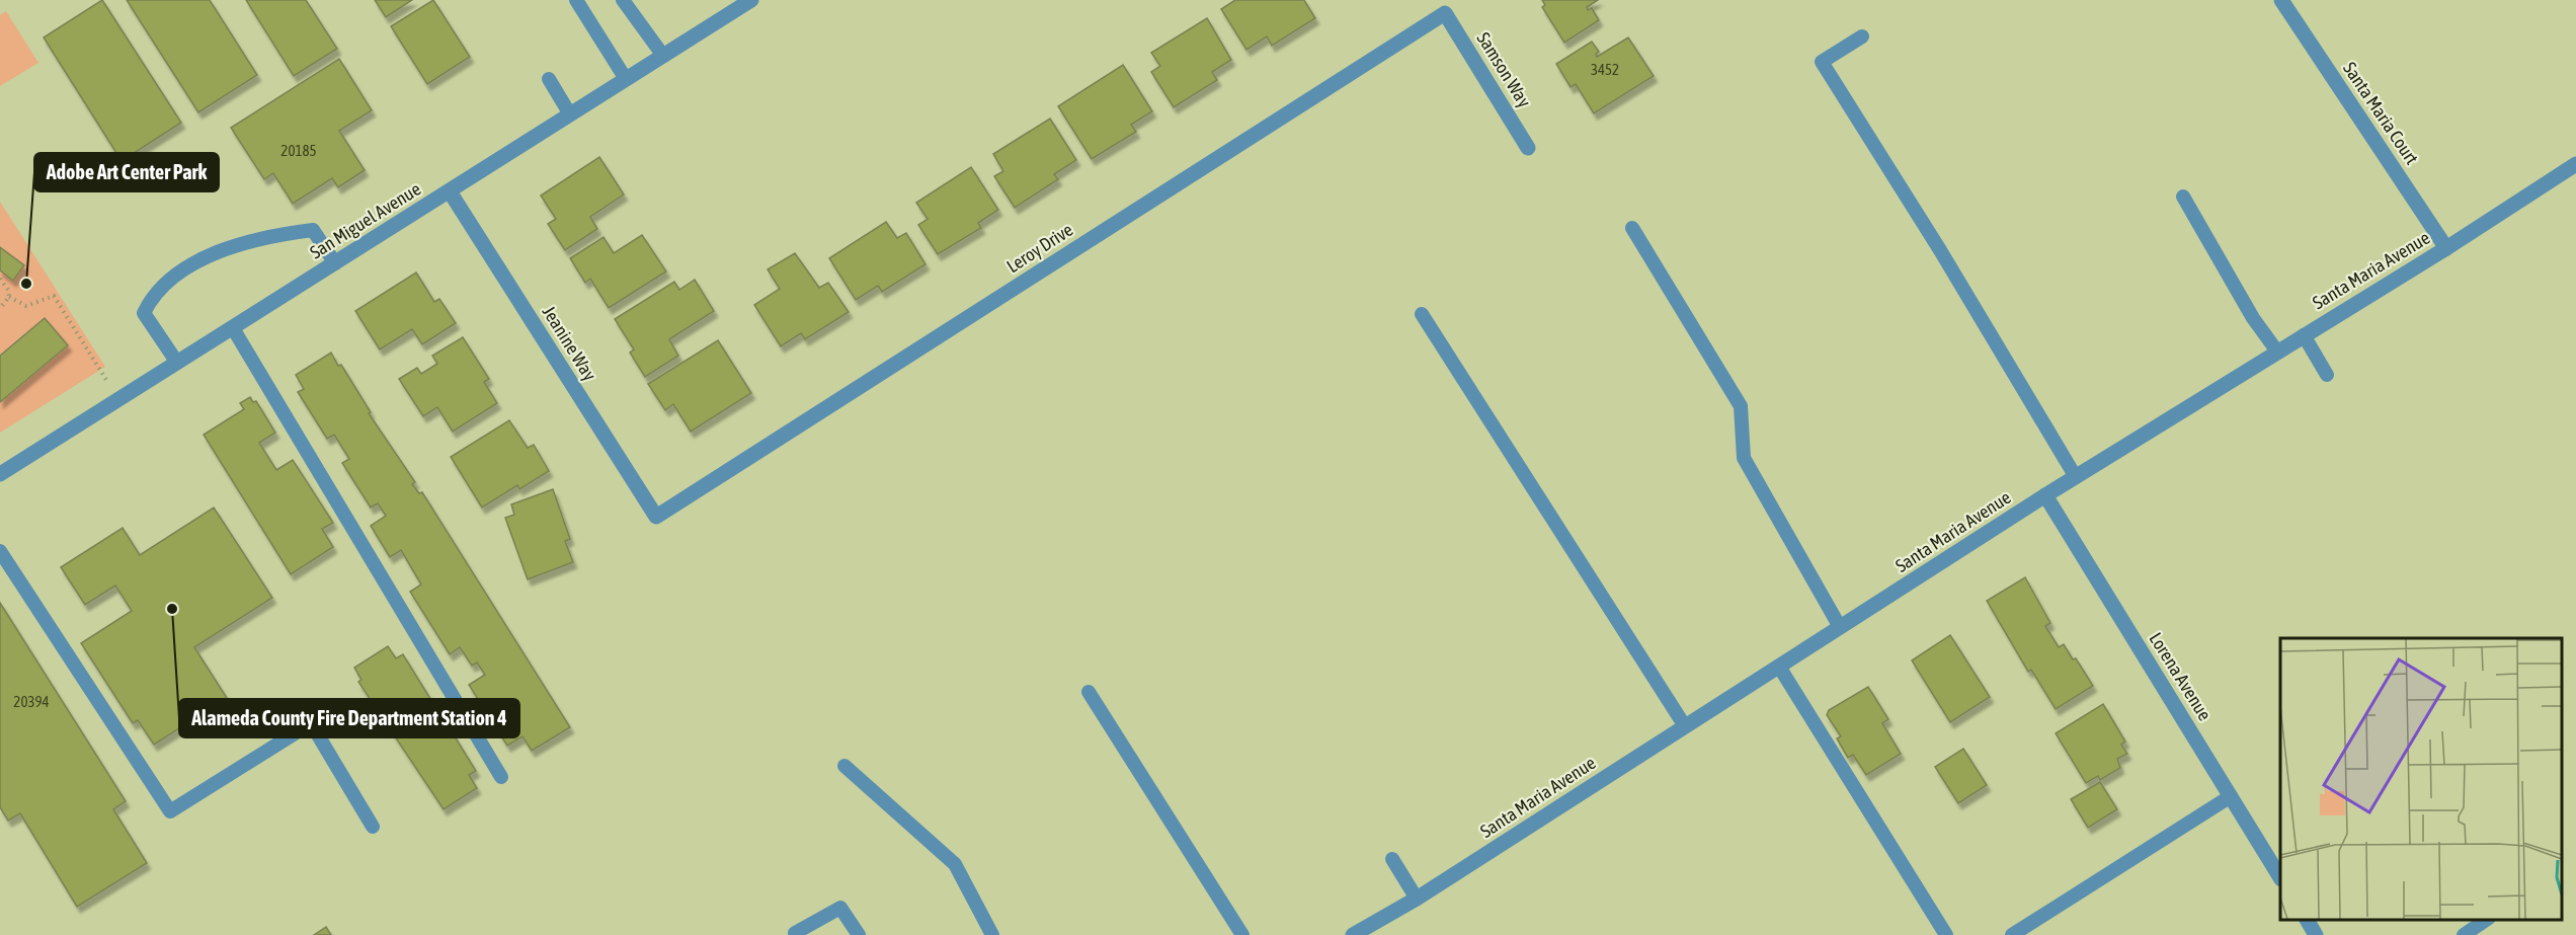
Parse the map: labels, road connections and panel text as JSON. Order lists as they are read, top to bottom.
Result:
{
  "streets": {
    "street": [
      "Samson Way",
      "Santa Maria Court",
      "San Miguel Avenue",
      "Leroy Drive",
      "Santa Maria Avenue",
      "Jeanine Way",
      "Lorena Avenue"
    ]
  },
  "crossings": [
    ["Samson Way", "Leroy Drive"],
    ["Santa Maria Court", "Santa Maria Avenue"],
    ["San Miguel Avenue", "Jeanine Way"],
    ["Leroy Drive", "Jeanine Way"],
    ["Santa Maria Avenue", "Lorena Avenue"]
  ],
  "places": ["Adobe Art Center Park", "Alameda County Fire Department Station 4"],
  "house_numbers": ["3452", "20185", "20394"]
}
